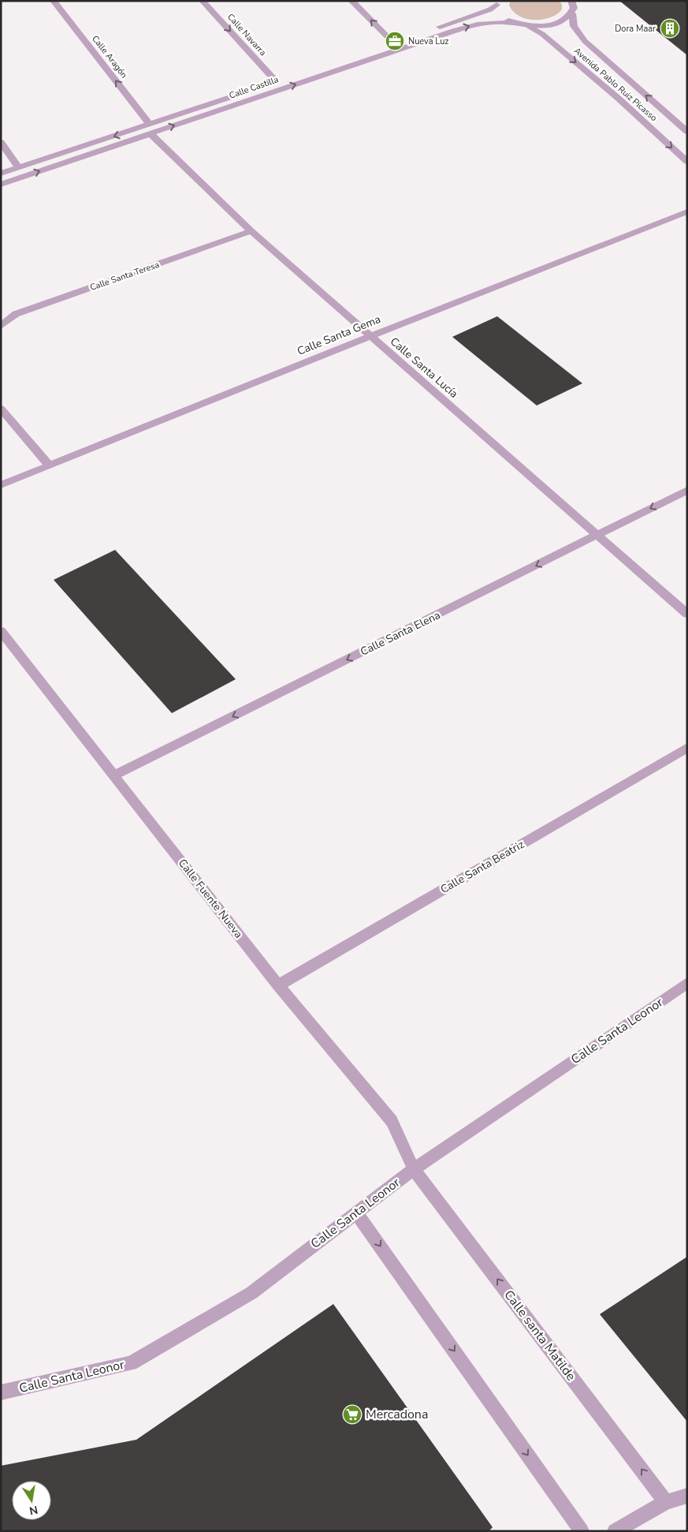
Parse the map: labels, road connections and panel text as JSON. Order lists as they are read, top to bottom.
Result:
{
  "streets": {
    "street": [
      "Calle Navarra",
      "Calle Aragón",
      "Avenida Pablo Ruiz Picasso",
      "Calle Castilla",
      "Calle Santa Teresa",
      "Calle Santa Gema",
      "Calle Santa Lucía",
      "Calle Santa Elena",
      "Calle Santa Beatriz",
      "Calle Fuente Nueva",
      "Calle Santa Leonor",
      "Calle santa Matilde"
    ]
  },
  "crossings": [
    ["Calle Navarra", "Calle Castilla"],
    ["Calle Aragón", "Calle Castilla"],
    ["Calle Aragón", "Calle Santa Lucía"],
    ["Avenida Pablo Ruiz Picasso", "Calle Castilla"],
    ["Calle Castilla", "Calle Santa Lucía"],
    ["Calle Santa Teresa", "Calle Santa Lucía"],
    ["Calle Santa Gema", "Calle Santa Lucía"],
    ["Calle Santa Lucía", "Calle Santa Elena"],
    ["Calle Santa Elena", "Calle Fuente Nueva"],
    ["Calle Santa Beatriz", "Calle Fuente Nueva"],
    ["Calle Fuente Nueva", "Calle Santa Leonor"],
    ["Calle Fuente Nueva", "Calle santa Matilde"],
    ["Calle Santa Leonor", "Calle santa Matilde"]
  ],
  "one_way": ["Calle Navarra", "Calle Aragón", "Calle Santa Elena"],
  "places": {
    "building": ["Dora Maar"],
    "office": ["Nueva Luz"],
    "supermarket": ["Mercadona"]
  },
  "north": "bottom"
}
